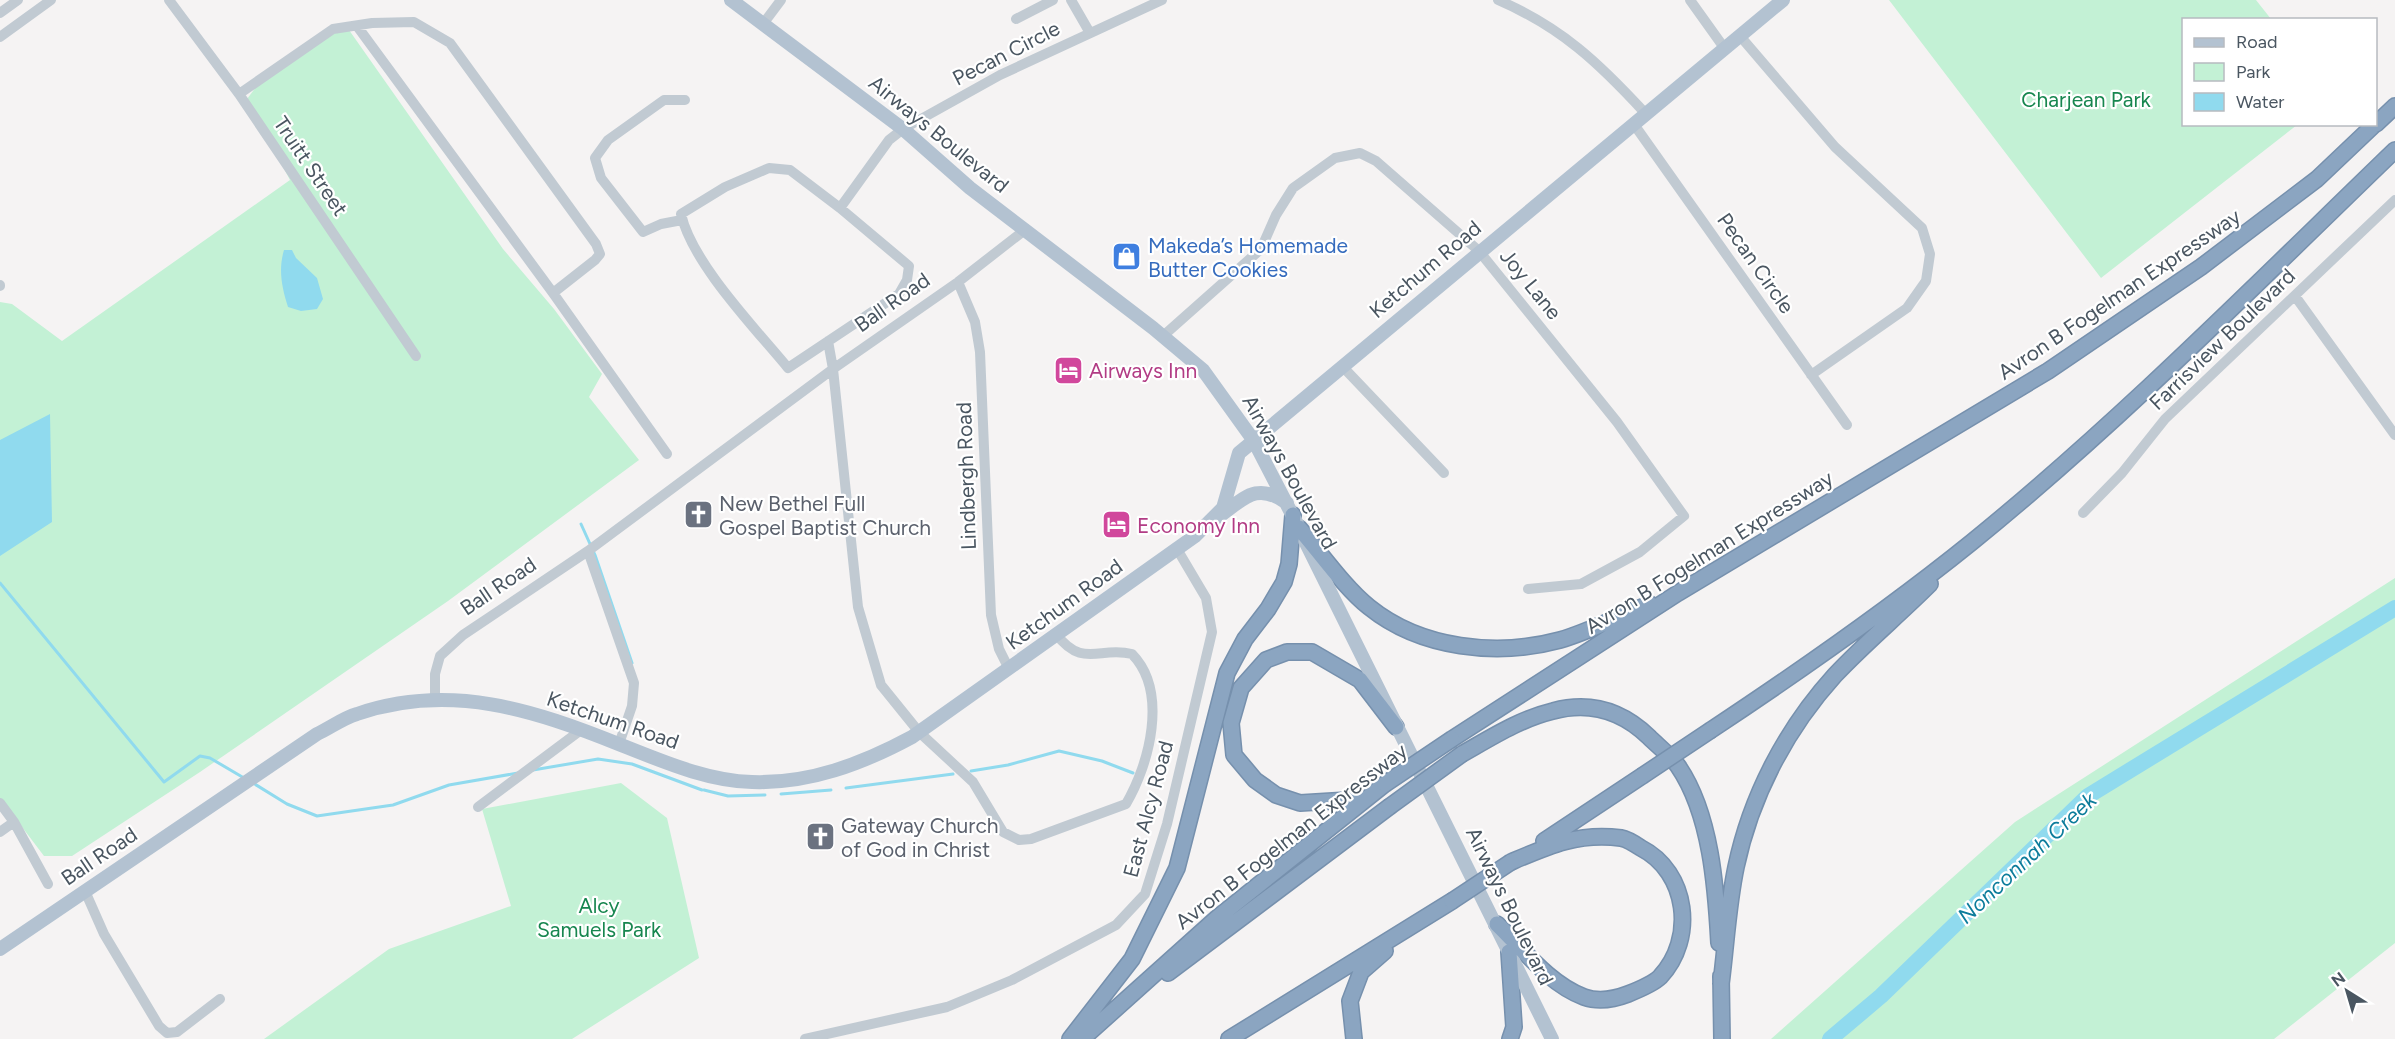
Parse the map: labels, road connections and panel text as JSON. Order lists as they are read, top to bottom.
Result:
{
  "streets": {
    "highway": ["Avron B Fogelman Expressway"],
    "main road": ["Airways Boulevard", "Ketchum Road", "Ball Road"],
    "street": [
      "Pecan Circle",
      "Truitt Street",
      "Joy Lane",
      "Farrisview Boulevard",
      "Lindbergh Road",
      "East Alcy Road"
    ]
  },
  "crossings": [
    ["Pecan Circle", "Airways Boulevard"],
    ["Pecan Circle", "Ketchum Road"],
    ["Airways Boulevard", "Ketchum Road"],
    ["Airways Boulevard", "Joy Lane"],
    ["Airways Boulevard", "Ball Road"],
    ["Ketchum Road", "Joy Lane"],
    ["Ketchum Road", "Ball Road"],
    ["Ketchum Road", "Lindbergh Road"],
    ["Ketchum Road", "East Alcy Road"],
    ["Ball Road", "Lindbergh Road"]
  ],
  "water": ["Nonconnah Creek"],
  "parks": ["Charjean Park", "Alcy Samuels Park"],
  "places": {
    "shop": ["Makeda’s Homemade Butter Cookies"],
    "hotel": ["Airways Inn", "Economy Inn"],
    "church": ["New Bethel Full Gospel Baptist Church", "Gateway Church of God in Christ"]
  },
  "legend": ["Road", "Park", "Water"],
  "north": "top left"
}
